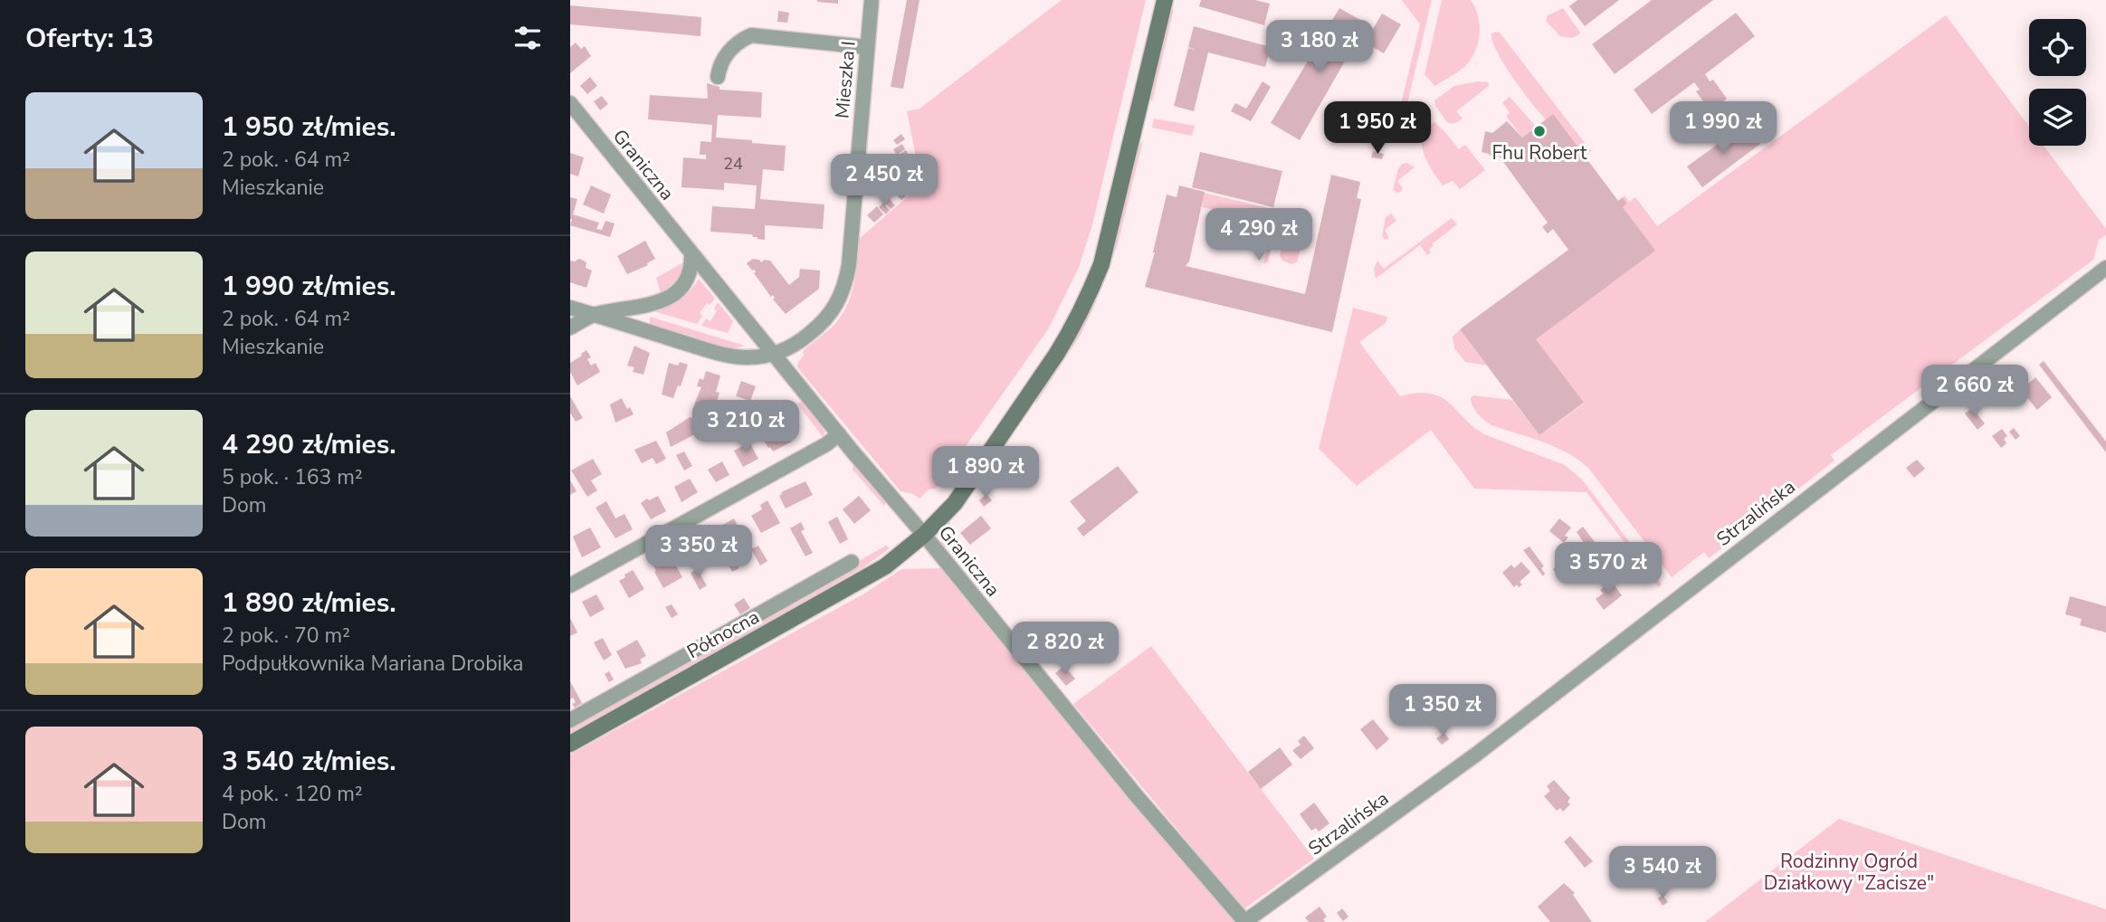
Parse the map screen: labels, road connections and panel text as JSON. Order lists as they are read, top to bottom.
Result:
{
  "streets": {
    "main road": ["Północna"],
    "street": ["Mieszka I", "Graniczna", "Strzalińska"]
  },
  "crossings": [
    ["Mieszka I", "Graniczna"],
    ["Graniczna", "Strzalińska"],
    ["Graniczna", "Północna"]
  ],
  "parks": ["Rodzinny Ogród Działkowy \"Zacisze\""],
  "places": ["Fhu Robert"],
  "house_numbers": ["24"],
  "page": {
    "heading": "Oferty: 13",
    "price": [
      "3 180 zł",
      "1 950 zł",
      "1 990 zł",
      "2 450 zł",
      "4 290 zł",
      "2 660 zł",
      "3 210 zł",
      "1 890 zł",
      "3 350 zł",
      "3 570 zł",
      "2 820 zł",
      "1 350 zł",
      "3 540 zł"
    ],
    "list": [
      {
        "name": "1 950 zł/mies.",
        "note": "2 pok. · 64 m² · Mieszkanie"
      },
      {
        "name": "1 990 zł/mies.",
        "note": "2 pok. · 64 m² · Mieszkanie"
      },
      {
        "name": "4 290 zł/mies.",
        "note": "5 pok. · 163 m² · Dom"
      },
      {
        "name": "1 890 zł/mies.",
        "note": "2 pok. · 70 m² · Podpułkownika Mariana Drobika"
      },
      {
        "name": "3 540 zł/mies.",
        "note": "4 pok. · 120 m² · Dom"
      }
    ]
  }
}
